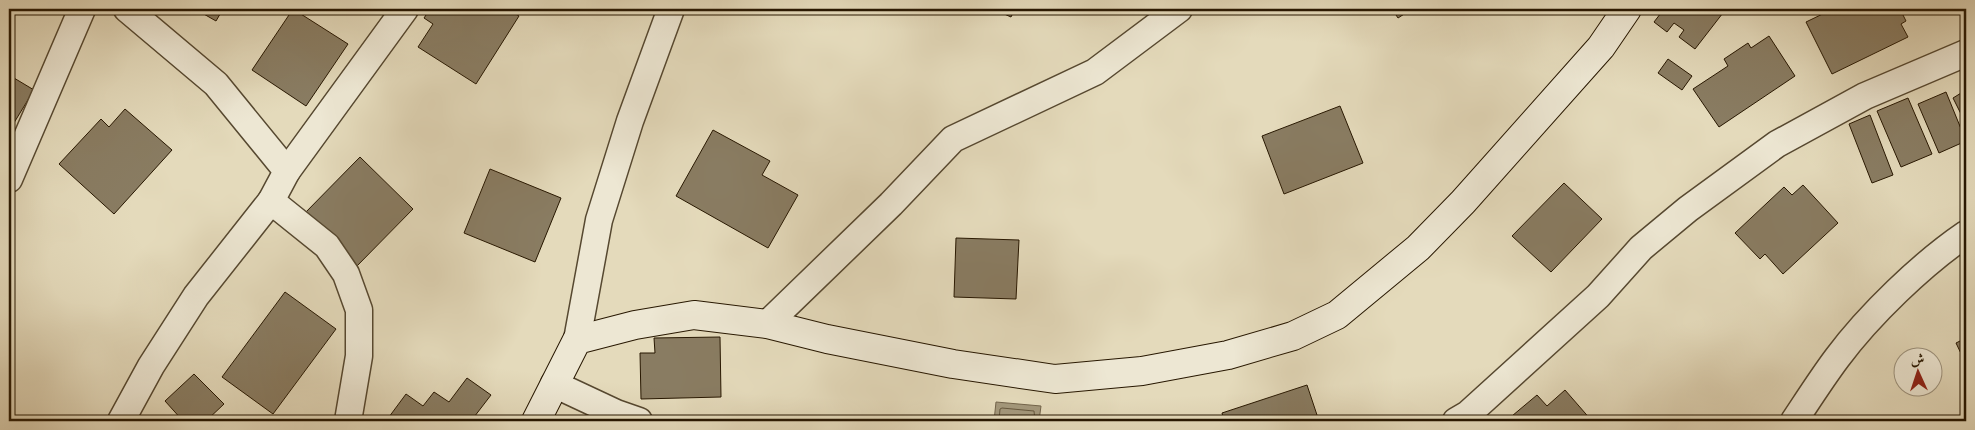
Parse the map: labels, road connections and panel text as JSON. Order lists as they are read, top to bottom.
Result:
{
  "north": "top"
}
